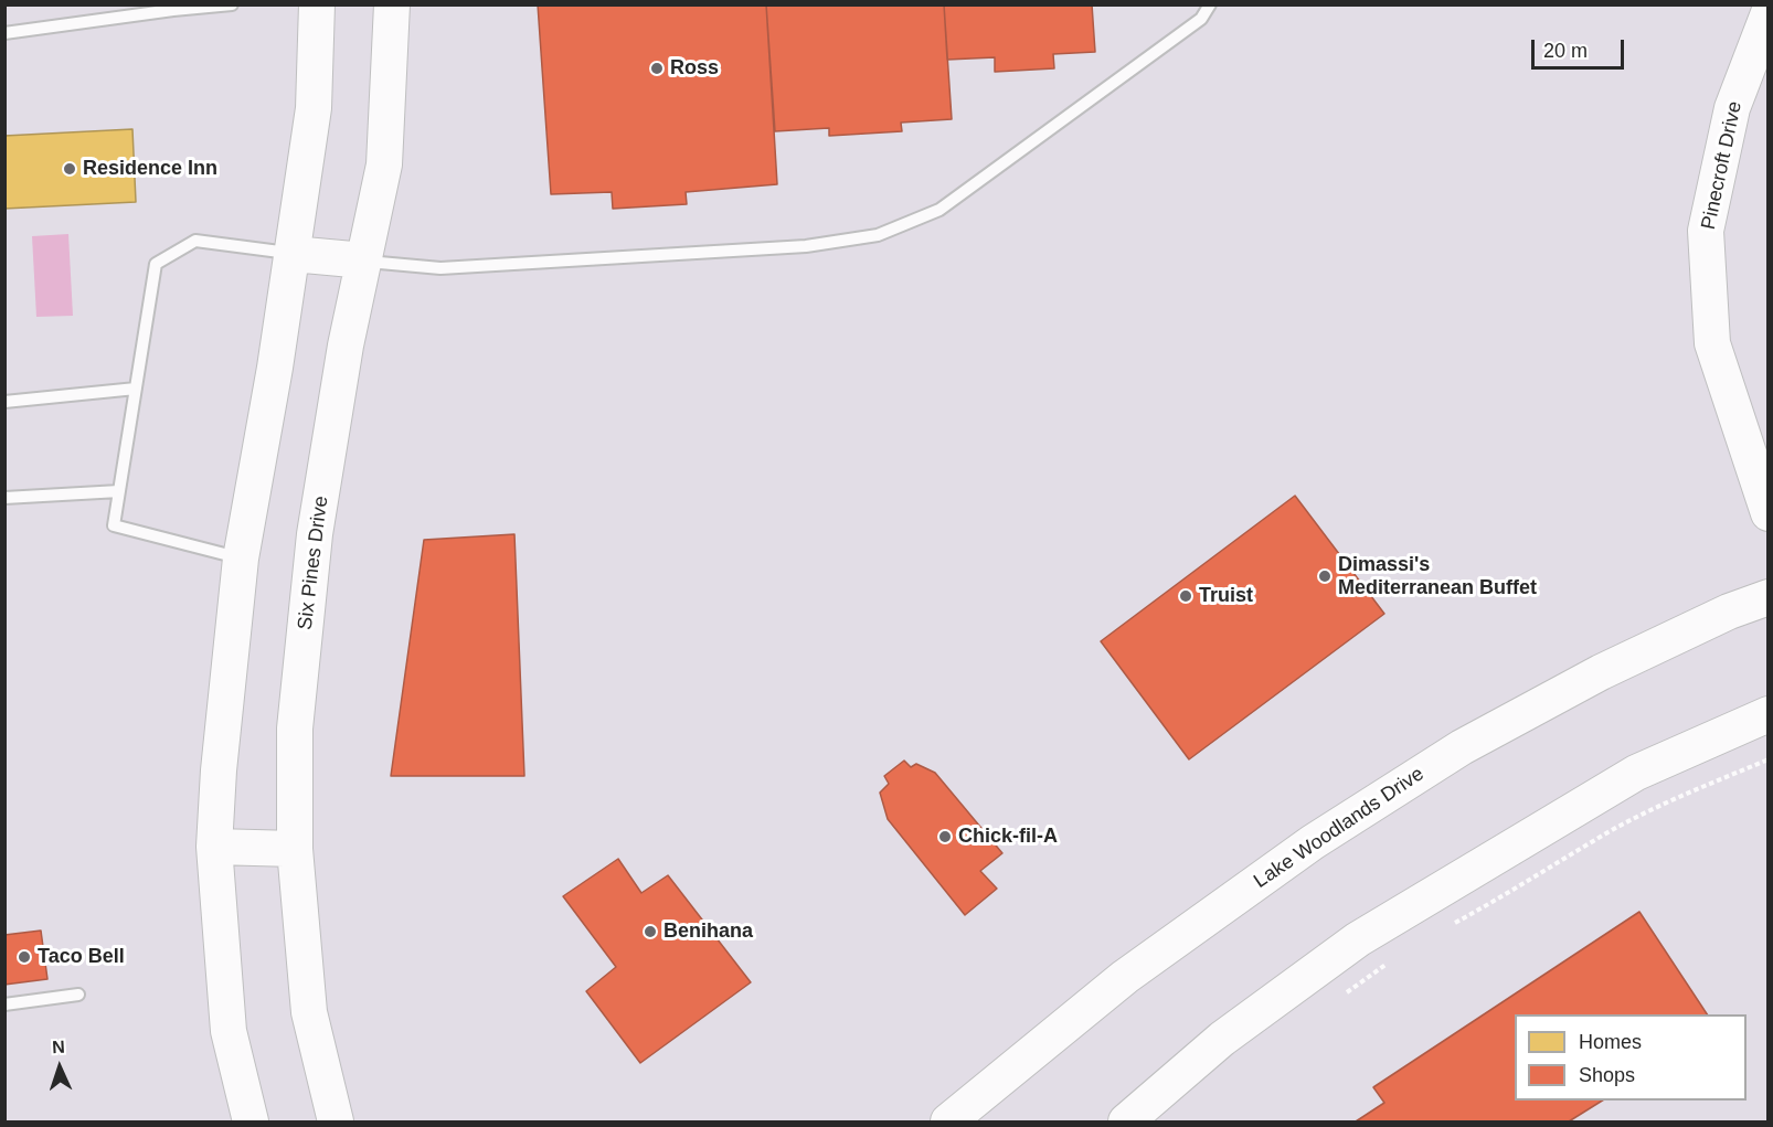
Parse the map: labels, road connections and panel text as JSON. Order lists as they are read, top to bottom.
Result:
{
  "streets": {
    "street": ["Pinecroft Drive", "Six Pines Drive", "Lake Woodlands Drive"]
  },
  "places": [
    "Ross",
    "Residence Inn",
    "Dimassi's Mediterranean Buffet",
    "Truist",
    "Chick-fil-A",
    "Benihana",
    "Taco Bell"
  ],
  "legend": ["Homes", "Shops"],
  "scale_bar": "20 m",
  "north": "top"
}
